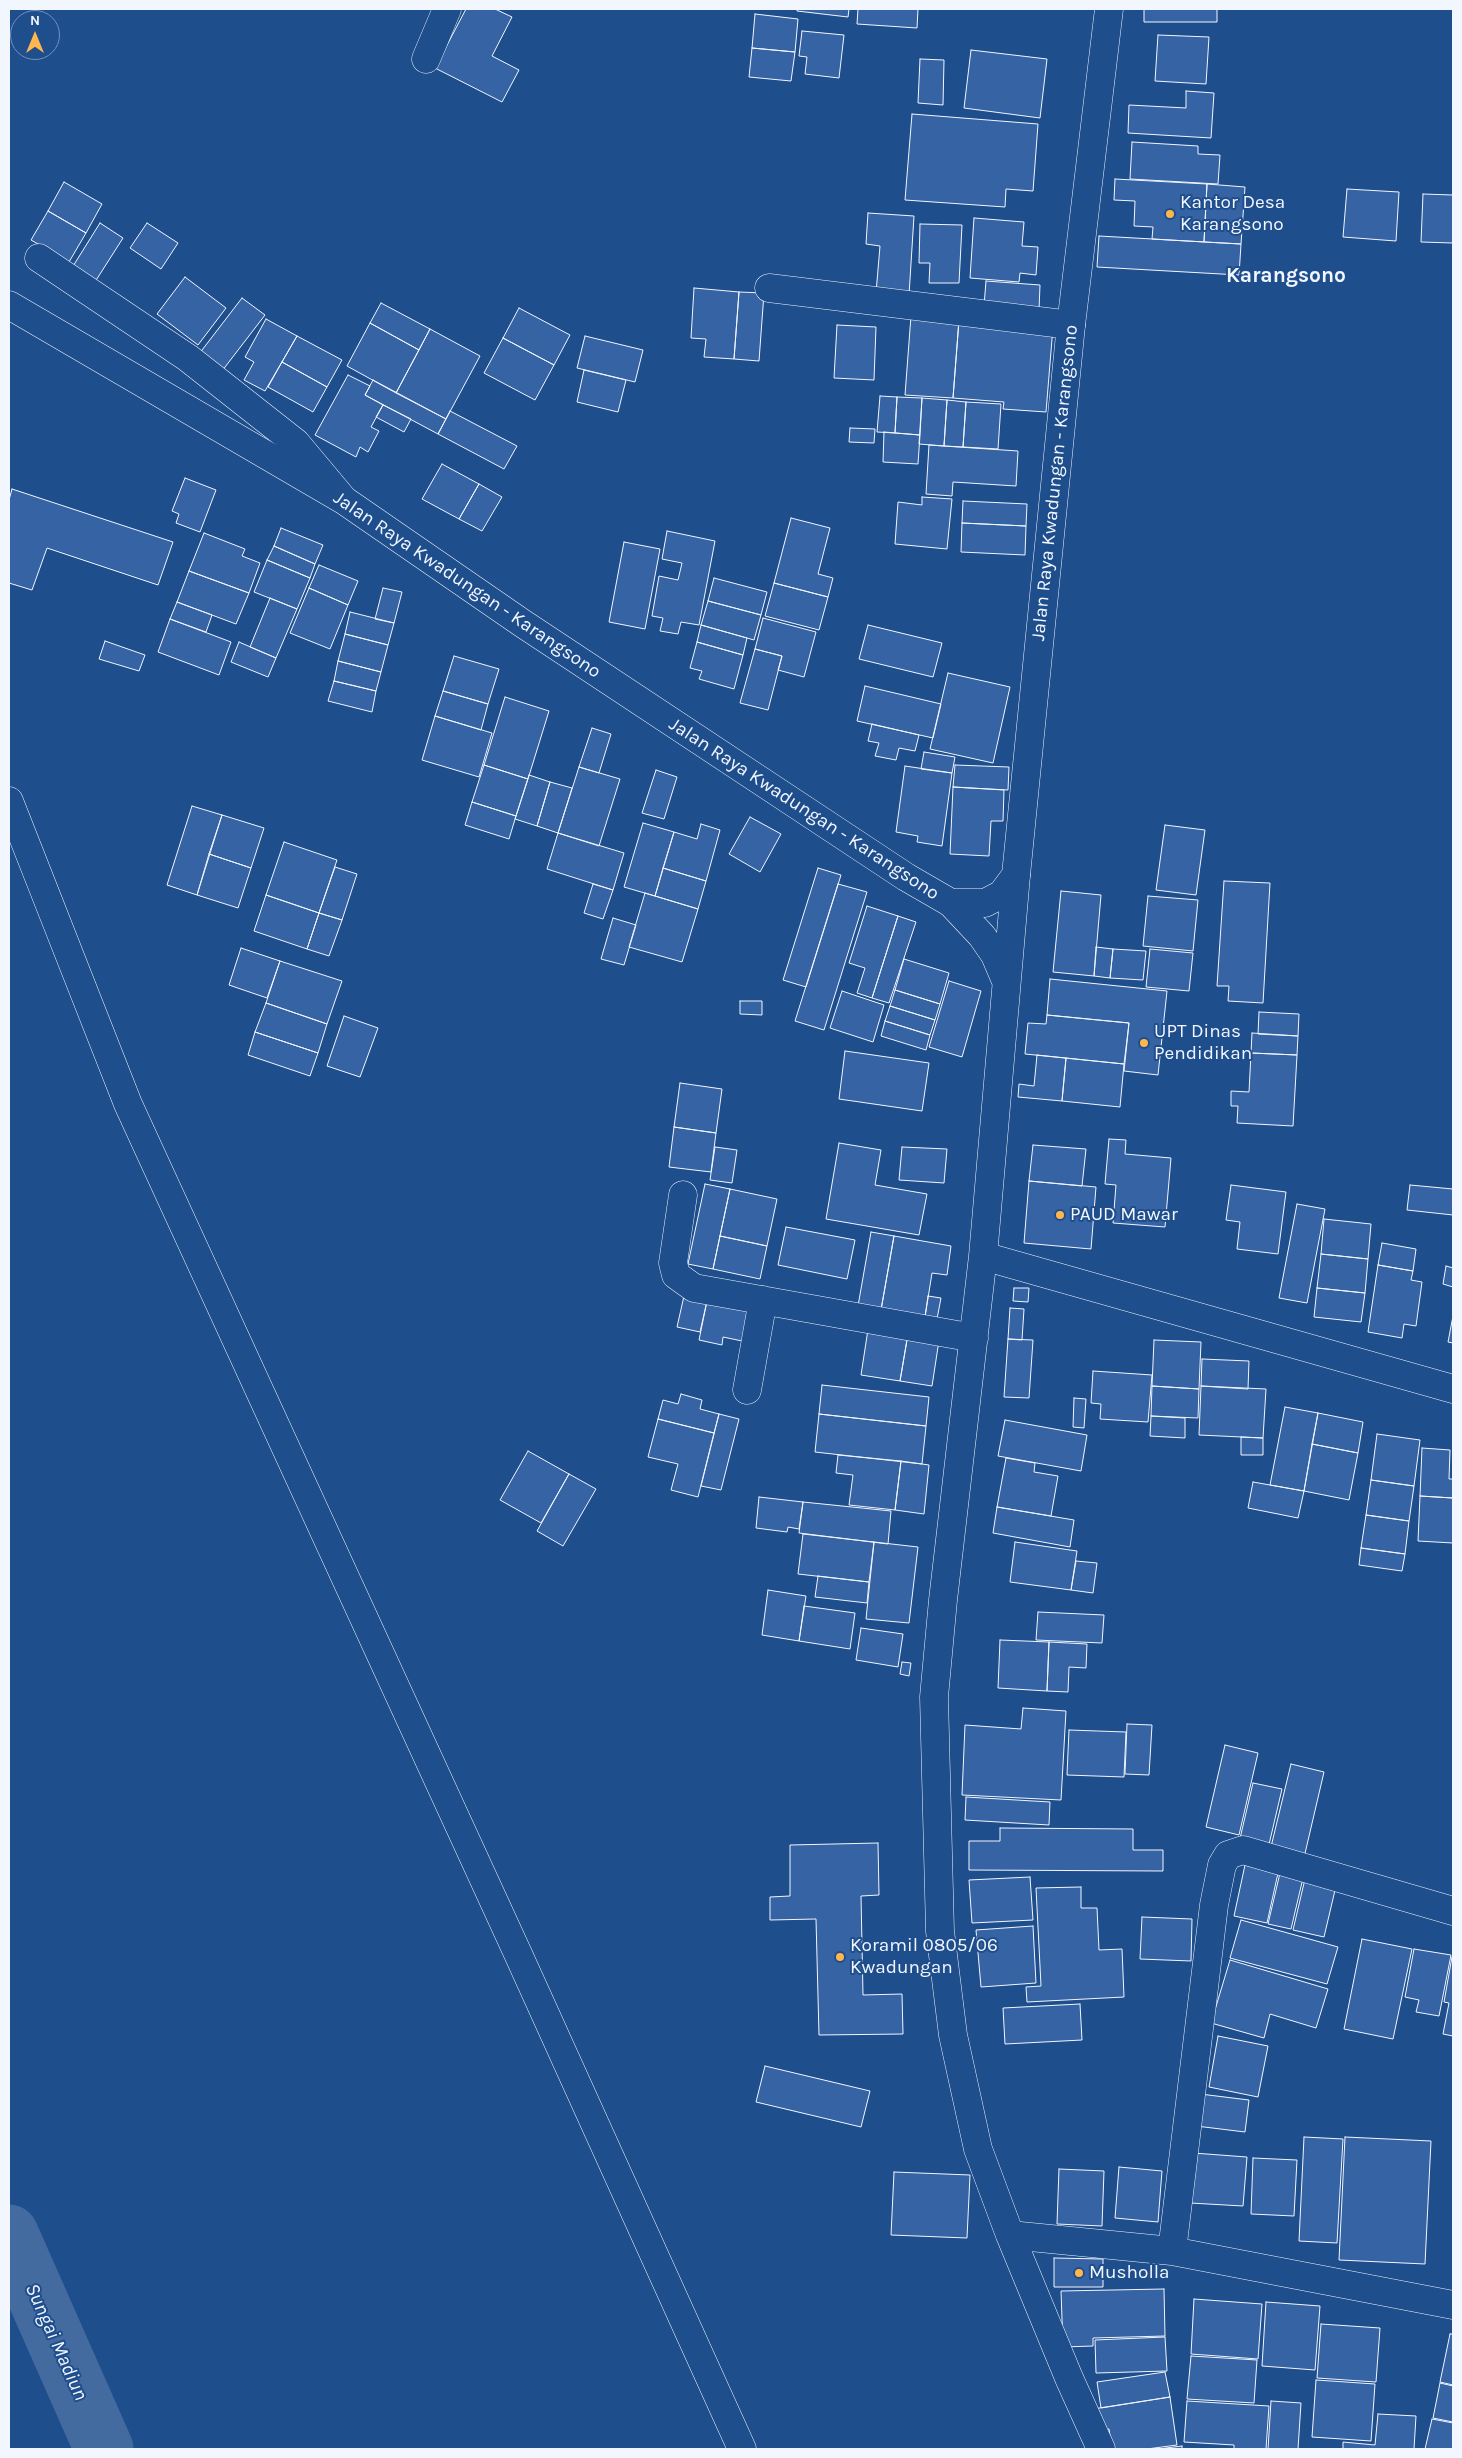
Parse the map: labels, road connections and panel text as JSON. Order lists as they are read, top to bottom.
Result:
{
  "streets": {
    "street": ["Jalan Raya Kwadungan - Karangsono"]
  },
  "districts": ["Karangsono"],
  "water": ["Sungai Madiun"],
  "places": [
    "Kantor Desa Karangsono",
    "UPT Dinas Pendidikan",
    "PAUD Mawar",
    "Koramil 0805/06 Kwadungan",
    "Musholla"
  ],
  "north": "top"
}
